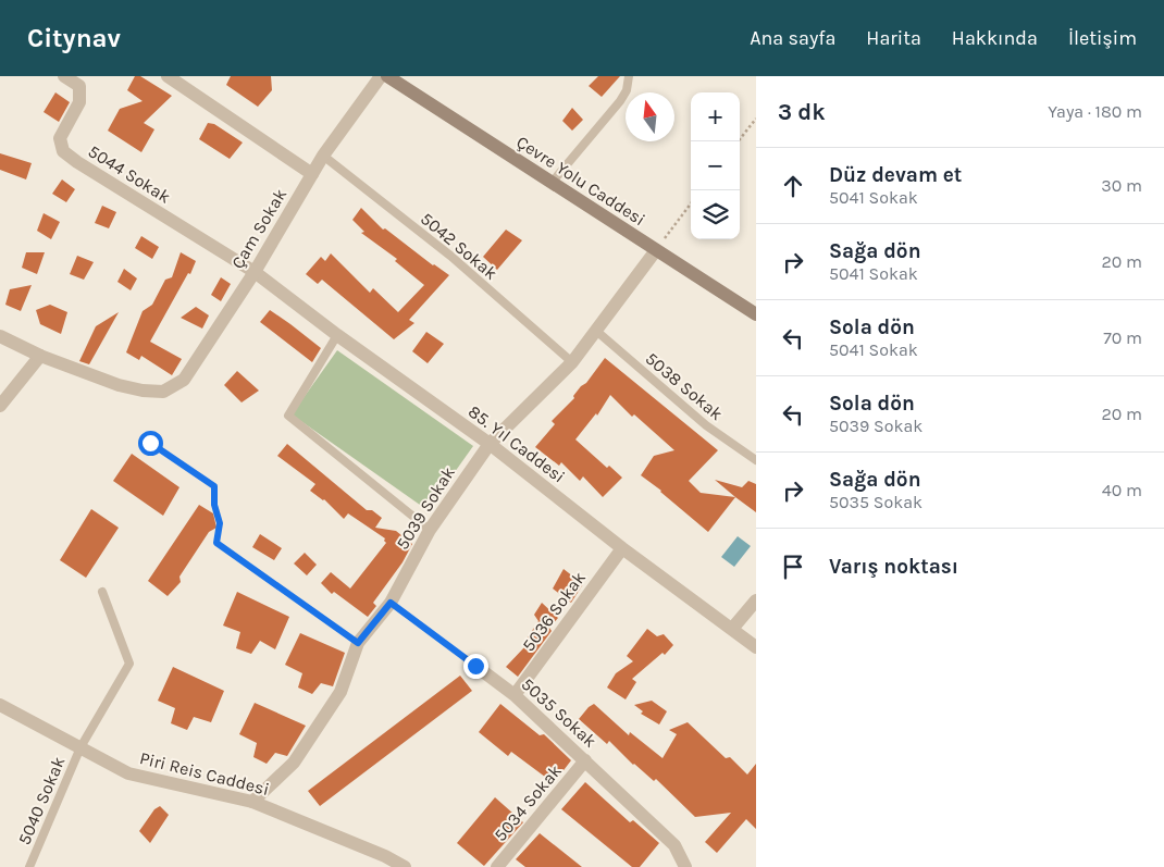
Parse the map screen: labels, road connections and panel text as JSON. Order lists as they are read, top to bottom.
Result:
{
  "streets": {
    "main road": ["Çevre Yolu Caddesi"],
    "street": [
      "5044 Sokak",
      "Çam Sokak",
      "85. Yıl Caddesi",
      "5039 Sokak",
      "5036 Sokak",
      "5035 Sokak",
      "Piri Reis Caddesi",
      "5034 Sokak"
    ],
    "lane": ["5042 Sokak", "5038 Sokak", "5040 Sokak"]
  },
  "crossings": [
    ["5044 Sokak", "Çam Sokak"],
    ["5044 Sokak", "85. Yıl Caddesi"],
    ["Çevre Yolu Caddesi", "5039 Sokak"],
    ["Çam Sokak", "5042 Sokak"],
    ["Çam Sokak", "85. Yıl Caddesi"],
    ["5042 Sokak", "5039 Sokak"],
    ["5038 Sokak", "5039 Sokak"],
    ["85. Yıl Caddesi", "5039 Sokak"],
    ["85. Yıl Caddesi", "5036 Sokak"],
    ["5039 Sokak", "Piri Reis Caddesi"],
    ["5036 Sokak", "5035 Sokak"],
    ["5035 Sokak", "5034 Sokak"],
    ["Piri Reis Caddesi", "5040 Sokak"]
  ],
  "north": "top",
  "page": {
    "header": "Citynav",
    "nav": [
      "Ana sayfa",
      "Harita",
      "Hakkında",
      "İletişim"
    ],
    "heading": ["3 dk", "Yaya · 180 m"],
    "map_buttons": ["+", "−"],
    "list": [
      ["Düz devam et", "5041 Sokak", "30 m"],
      ["Sağa dön", "5041 Sokak", "20 m"],
      ["Sola dön", "5041 Sokak", "70 m"],
      ["Sola dön", "5039 Sokak", "20 m"],
      ["Sağa dön", "5035 Sokak", "40 m"],
      "Varış noktası"
    ]
  }
}
